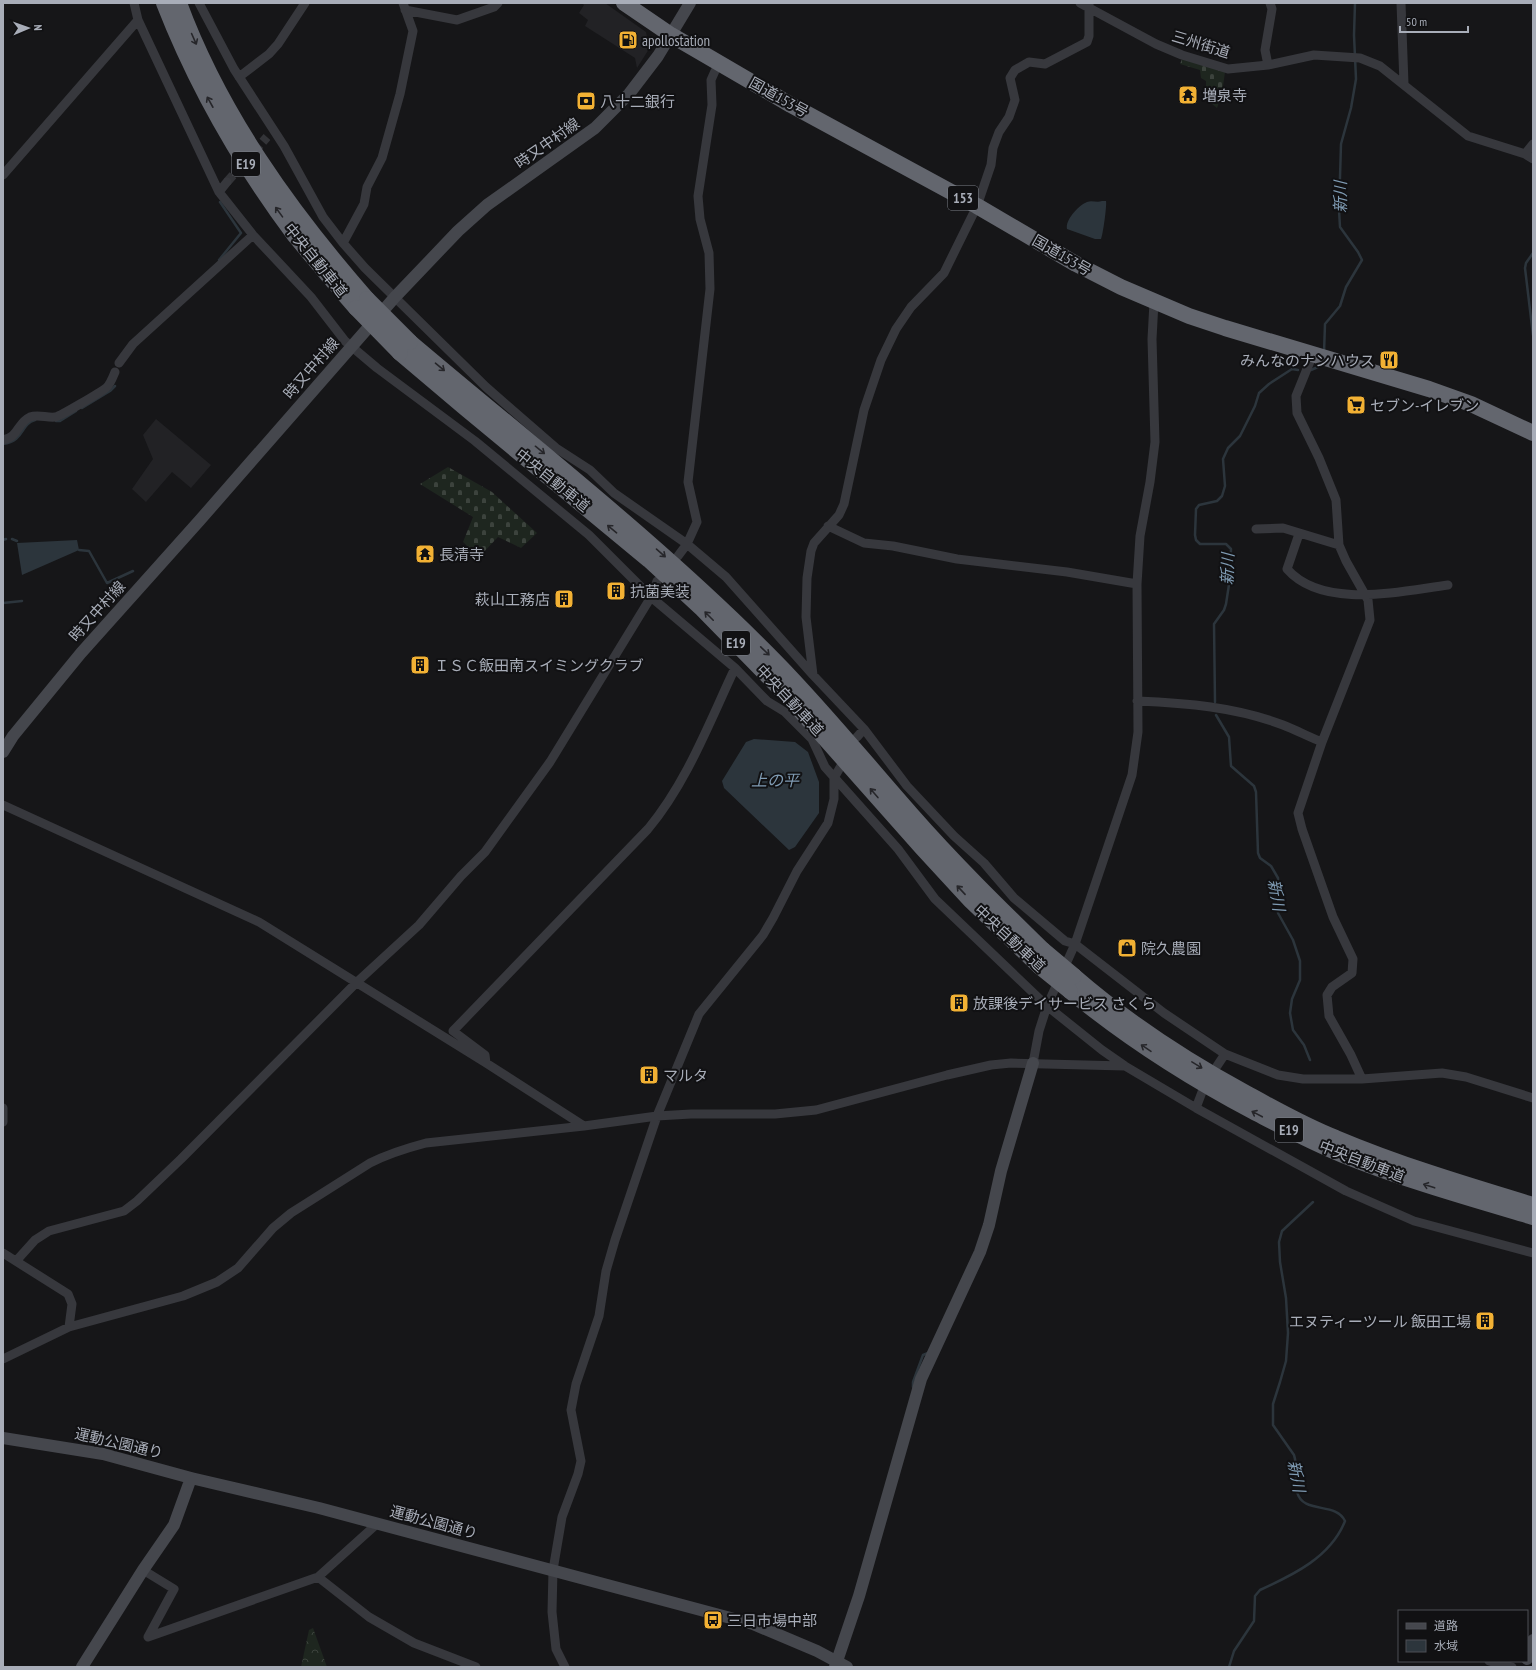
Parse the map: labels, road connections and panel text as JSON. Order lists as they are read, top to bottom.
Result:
{
  "streets": {
    "highway": [
      "国道153号",
      "E19",
      "153",
      "中央自動車道"
    ],
    "street": ["三州街道", "時又中村線", "運動公園通り"]
  },
  "crossings": [
    ["国道153号", "時又中村線"]
  ],
  "water": ["新川", "上の平"],
  "places": {
    "fuel station": ["apollostation"],
    "temple": ["増泉寺", "長清寺"],
    "bank": ["八十二銀行"],
    "restaurant": ["みんなのナンハウス"],
    "supermarket": ["セブン-イレブン"],
    "building": [
      "抗菌美装",
      "萩山工務店",
      "ＩＳＣ飯田南スイミングクラブ",
      "放課後デイサービス さくら",
      "マルタ",
      "エヌティーツール 飯田工場"
    ],
    "shop": ["院久農園"],
    "bus stop": ["三日市場中部"]
  },
  "legend": ["道路", "水域"],
  "scale_bar": "50 m",
  "north": "right"
}
